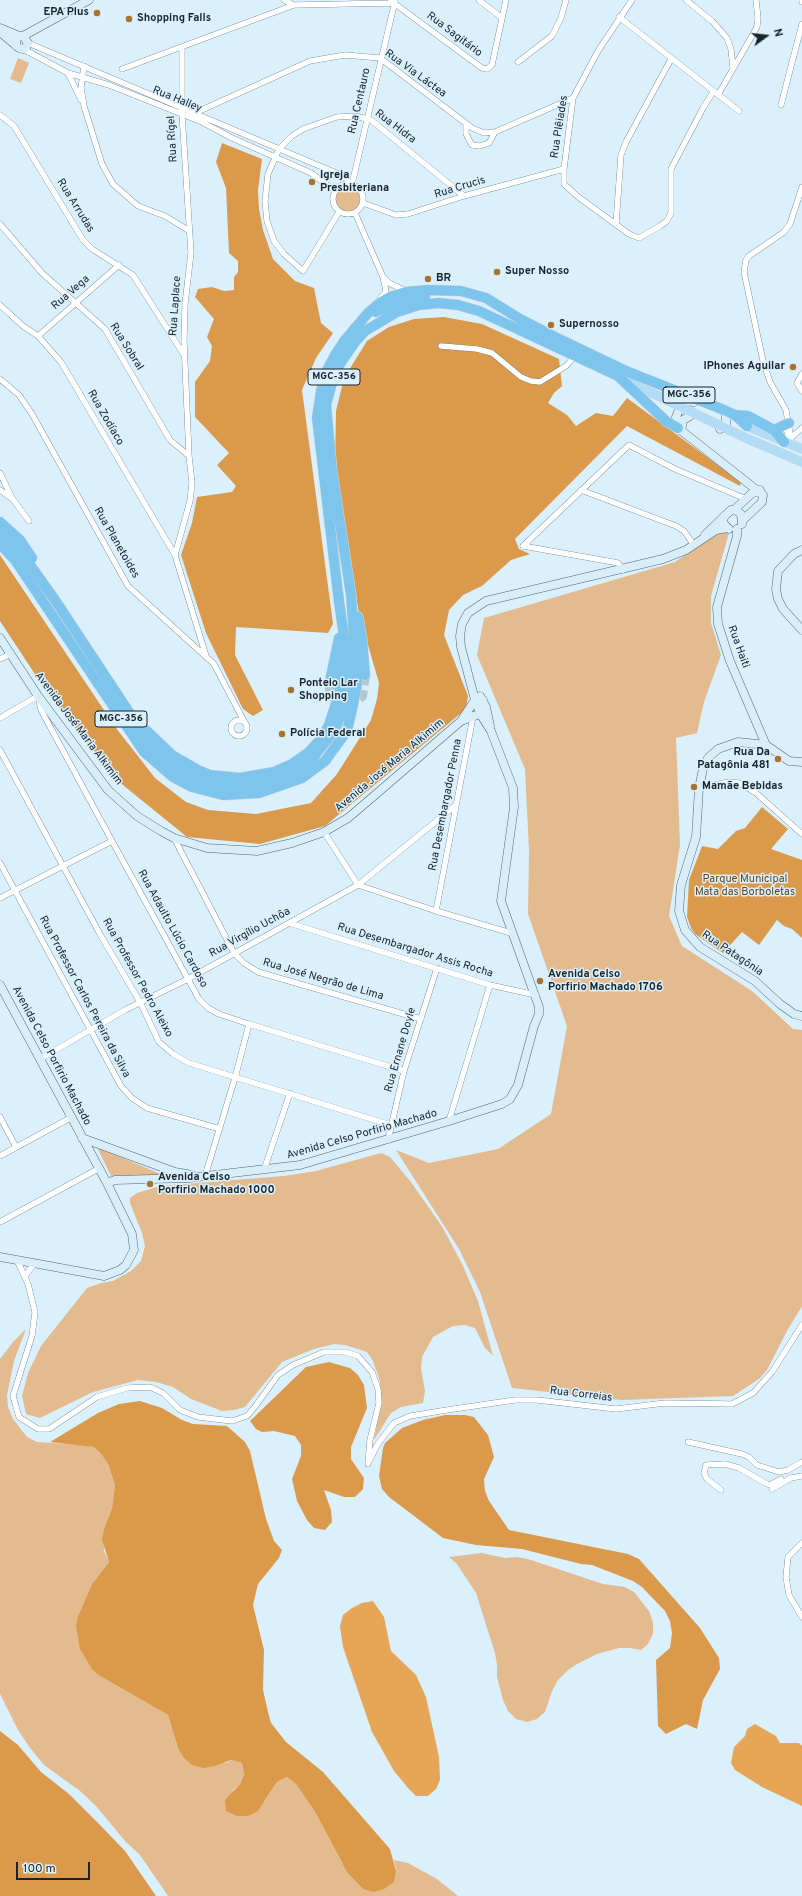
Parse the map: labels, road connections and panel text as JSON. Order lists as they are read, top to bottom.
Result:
{
  "streets": {
    "highway": ["MGC-356"],
    "street": [
      "Rua Sagitário",
      "Rua Via Láctea",
      "Rua Halley",
      "Rua Centauro",
      "Rua Hidra",
      "Rua Plêiades",
      "Rua Rígel",
      "Rua Crucis",
      "Rua Arrudas",
      "Rua Vega",
      "Rua Laplace",
      "Rua Sobral",
      "Rua Zodíaco",
      "Rua Planetoides",
      "Rua Haiti",
      "Avenida José Maria Alkimim",
      "Rua Desembargador Penna",
      "Rua Adaulto Lúcio Cardoso",
      "Rua Virgílio Uchôa",
      "Rua Desembargador Assis Rocha",
      "Rua Patagônia",
      "Rua Professor Pedro Aleixo",
      "Rua José Negrão de Lima",
      "Rua Professor Carlos Pereira da Silva",
      "Rua Ernane Doyle",
      "Avenida Celso Porfirio Machado",
      "Rua Correias"
    ]
  },
  "crossings": [
    ["Rua Sagitário", "Rua Centauro"],
    ["Rua Via Láctea", "Rua Halley"],
    ["Rua Via Láctea", "Rua Centauro"],
    ["Rua Halley", "Rua Centauro"],
    ["Rua Halley", "Rua Hidra"],
    ["Rua Halley", "Rua Rígel"],
    ["Rua Halley", "Rua Crucis"],
    ["Rua Centauro", "Rua Hidra"],
    ["Rua Centauro", "Rua Crucis"],
    ["Rua Hidra", "Rua Crucis"],
    ["Rua Plêiades", "Rua Crucis"],
    ["Rua Rígel", "Rua Laplace"],
    ["Rua Arrudas", "Rua Vega"],
    ["Rua Arrudas", "Rua Laplace"],
    ["Rua Vega", "Rua Sobral"],
    ["Rua Vega", "Rua Zodíaco"],
    ["Rua Laplace", "Rua Sobral"],
    ["Rua Laplace", "Rua Zodíaco"],
    ["Rua Zodíaco", "Rua Planetoides"],
    ["Rua Haiti", "Rua Patagônia"],
    ["Avenida José Maria Alkimim", "Rua Desembargador Penna"],
    ["Avenida José Maria Alkimim", "Rua Adaulto Lúcio Cardoso"],
    ["Avenida José Maria Alkimim", "Rua José Negrão de Lima"],
    ["Rua Desembargador Penna", "Rua Virgílio Uchôa"],
    ["Rua Adaulto Lúcio Cardoso", "Rua Virgílio Uchôa"],
    ["Rua Adaulto Lúcio Cardoso", "Rua Ernane Doyle"],
    ["Rua Virgílio Uchôa", "Rua Desembargador Assis Rocha"],
    ["Rua Virgílio Uchôa", "Rua Professor Pedro Aleixo"],
    ["Rua Virgílio Uchôa", "Rua José Negrão de Lima"],
    ["Rua Virgílio Uchôa", "Rua Professor Carlos Pereira da Silva"],
    ["Rua Virgílio Uchôa", "Avenida Celso Porfirio Machado"],
    ["Rua Desembargador Assis Rocha", "Rua Ernane Doyle"],
    ["Rua Desembargador Assis Rocha", "Avenida Celso Porfirio Machado"],
    ["Rua Professor Pedro Aleixo", "Rua Ernane Doyle"],
    ["Rua José Negrão de Lima", "Rua Ernane Doyle"],
    ["Rua Ernane Doyle", "Avenida Celso Porfirio Machado"]
  ],
  "parks": ["Parque Municipal Mata das Borboletas"],
  "places": [
    "EPA Plus",
    "Shopping Falls",
    "Igreja Presbiteriana",
    "Super Nosso",
    "BR",
    "Supernosso",
    "IPhones Aguilar",
    "Ponteio Lar Shopping",
    "Polícia Federal",
    "Rua Da Patagônia 481",
    "Mamãe Bebidas",
    "Avenida Celso Porfirio Machado 1706",
    "Avenida Celso Porfirio Machado 1000"
  ],
  "scale_bar": "100 m",
  "north": "right"
}
